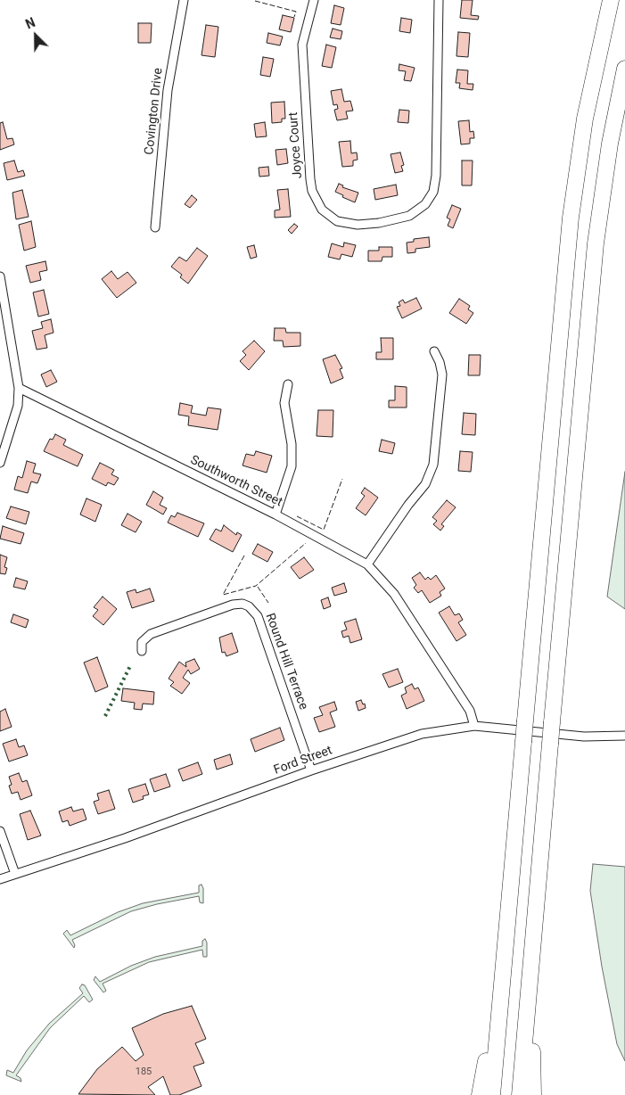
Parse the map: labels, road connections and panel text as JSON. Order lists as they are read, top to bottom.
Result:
{
  "streets": {
    "street": [
      "Covington Drive",
      "Joyce Court",
      "Southworth Street",
      "Round Hill Terrace",
      "Ford Street"
    ]
  },
  "crossings": [
    ["Southworth Street", "Ford Street"],
    ["Round Hill Terrace", "Ford Street"]
  ],
  "house_numbers": ["185"],
  "north": "top left"
}
